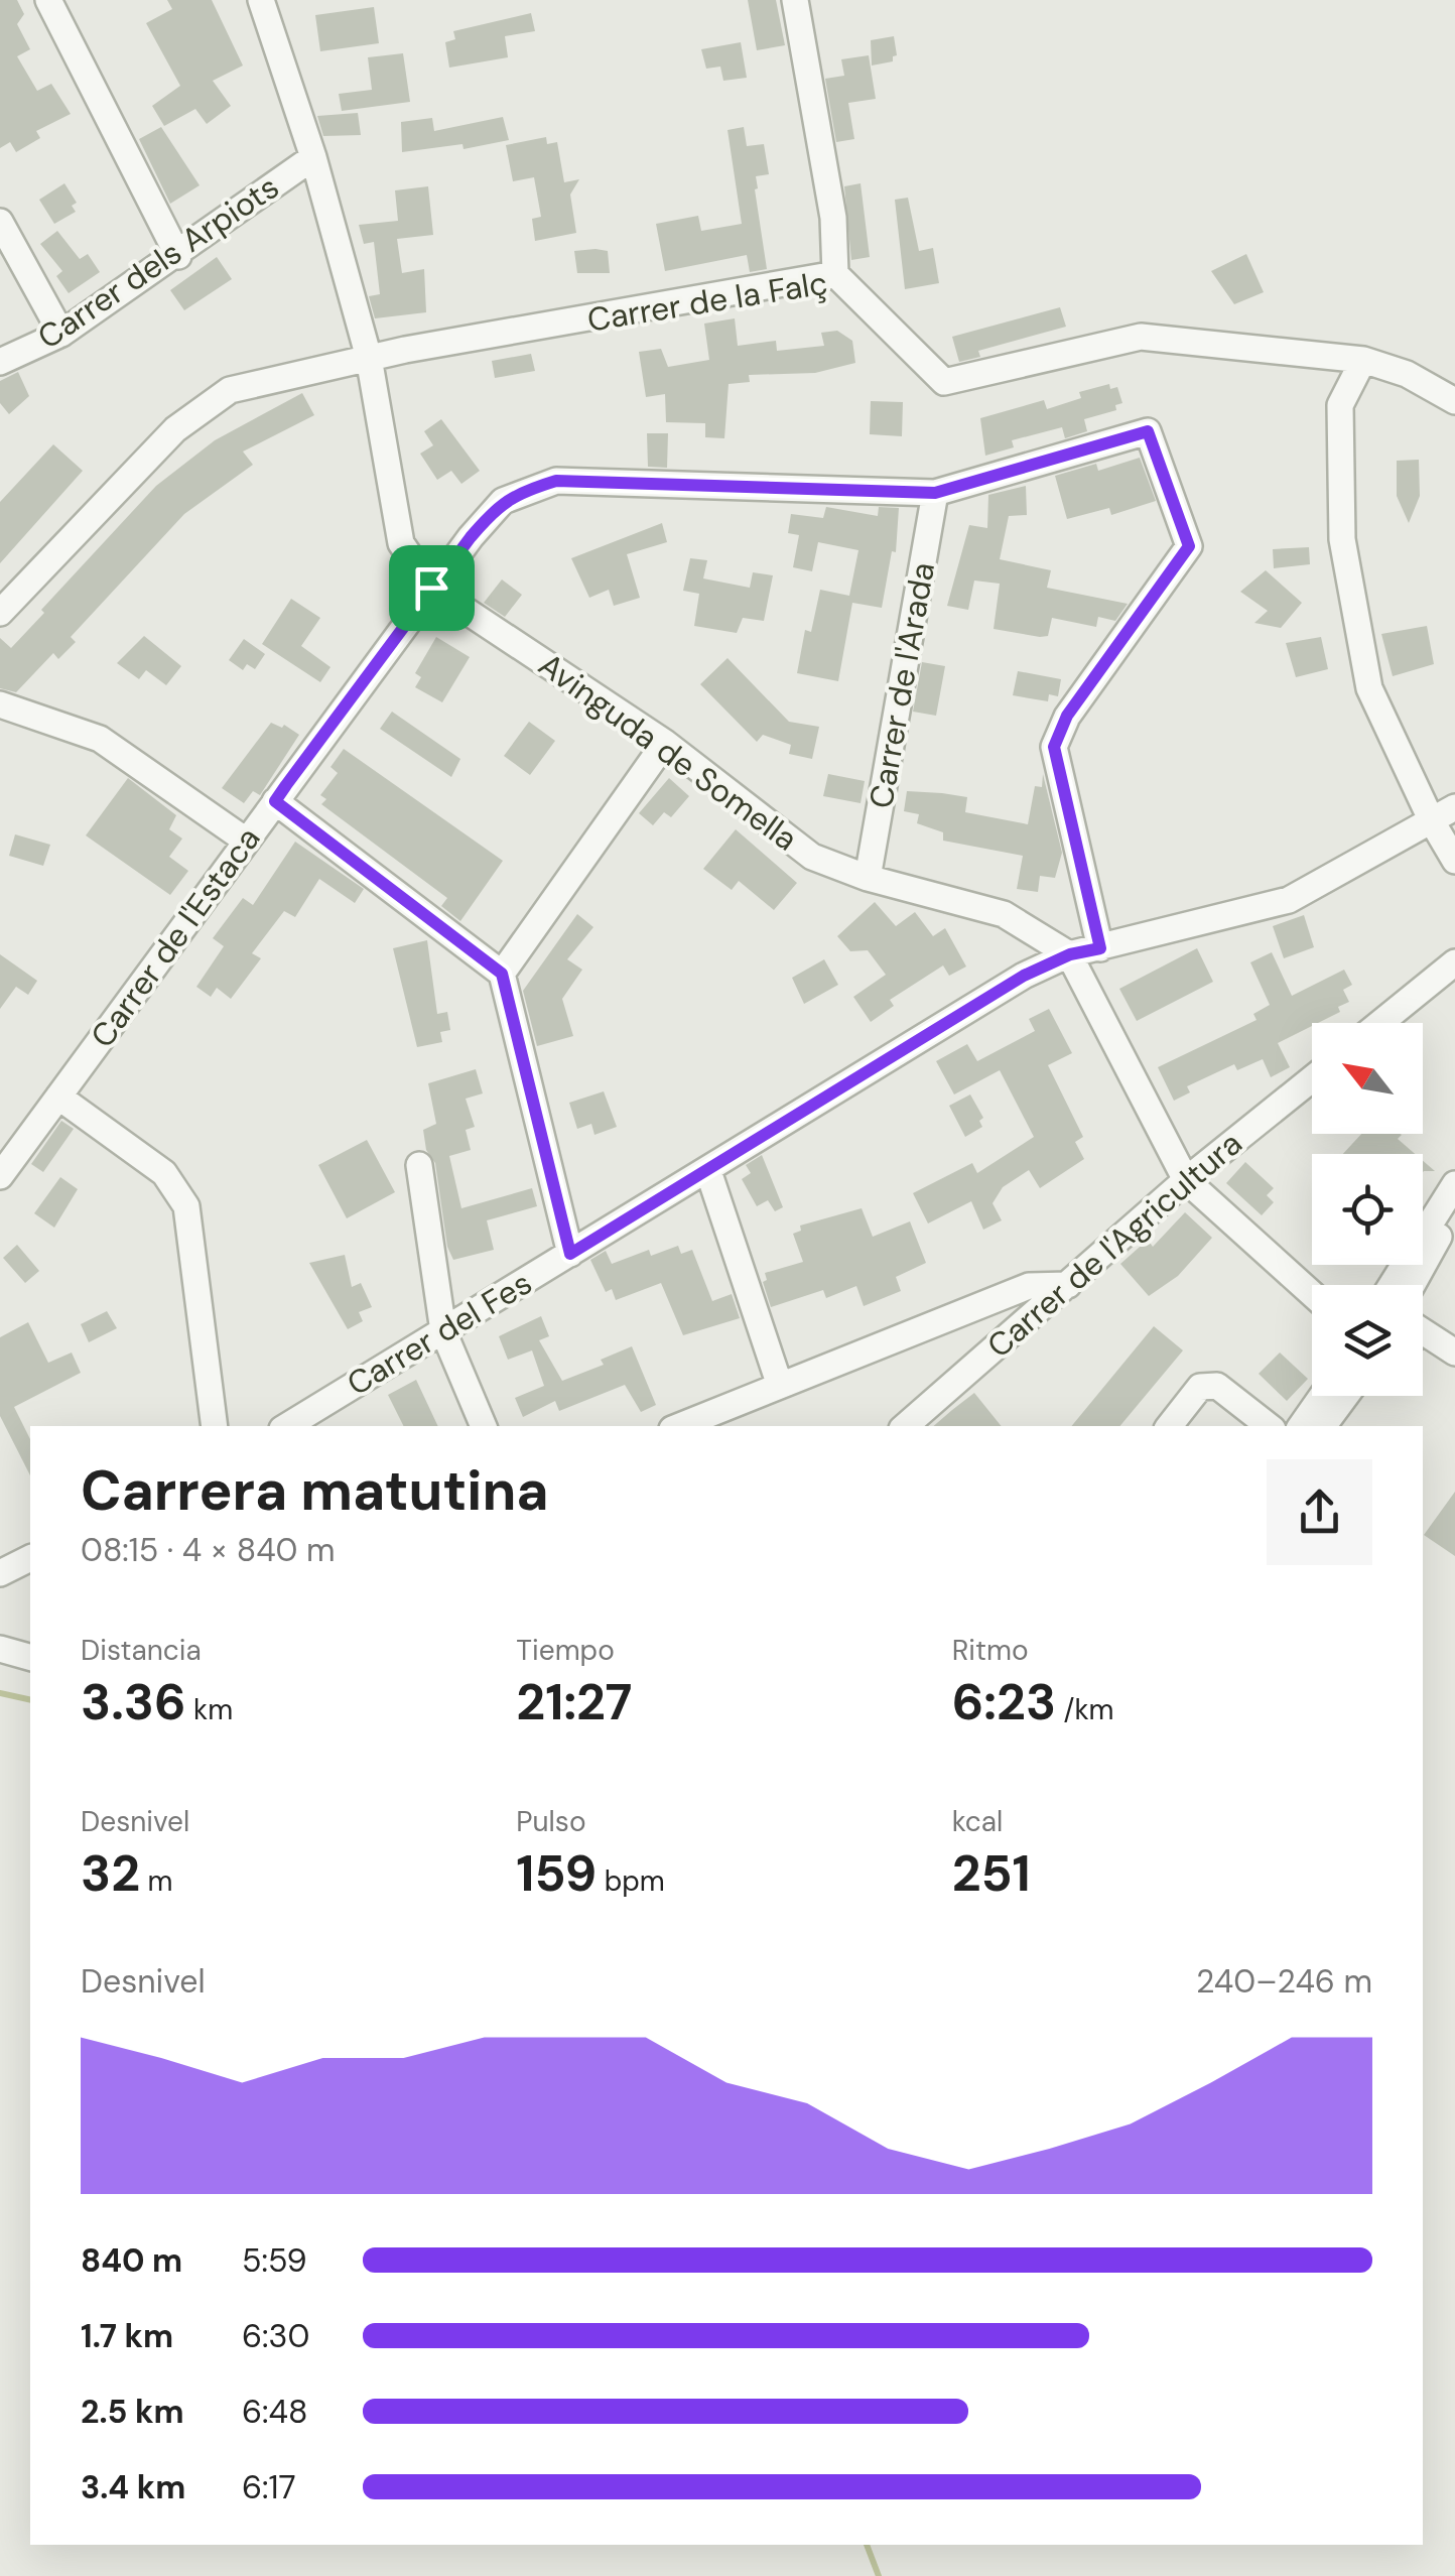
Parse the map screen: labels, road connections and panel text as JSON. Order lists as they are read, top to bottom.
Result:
{
  "streets": {
    "street": [
      "Carrer dels Arpiots",
      "Carrer de la Falç",
      "Carrer de l'Arada",
      "Avinguda de Somella",
      "Carrer de l'Estaca",
      "Carrer de l'Agricultura",
      "Carrer del Fes"
    ]
  },
  "crossings": [
    ["Carrer dels Arpiots", "Avinguda de Somella"],
    ["Carrer de la Falç", "Avinguda de Somella"],
    ["Carrer de l'Arada", "Avinguda de Somella"],
    ["Carrer de l'Arada", "Carrer de l'Estaca"],
    ["Avinguda de Somella", "Carrer de l'Estaca"],
    ["Avinguda de Somella", "Carrer del Fes"],
    ["Carrer de l'Estaca", "Carrer del Fes"]
  ],
  "north": "top left",
  "page": {
    "heading": ["Carrera matutina", "08:15 · 4 × 840 m"],
    "stats": [
      ["Distancia", "3.36 km"],
      ["Tiempo", "21:27"],
      ["Ritmo", "6:23 /km"],
      ["Desnivel", "32 m"],
      ["Pulso", "159 bpm"],
      ["kcal", "251"]
    ],
    "chart": ["Desnivel", "240–246 m"],
    "list": [
      {
        "name": "840 m",
        "note": "5:59"
      },
      {
        "name": "1.7 km",
        "note": "6:30"
      },
      {
        "name": "2.5 km",
        "note": "6:48"
      },
      {
        "name": "3.4 km",
        "note": "6:17"
      }
    ]
  }
}
